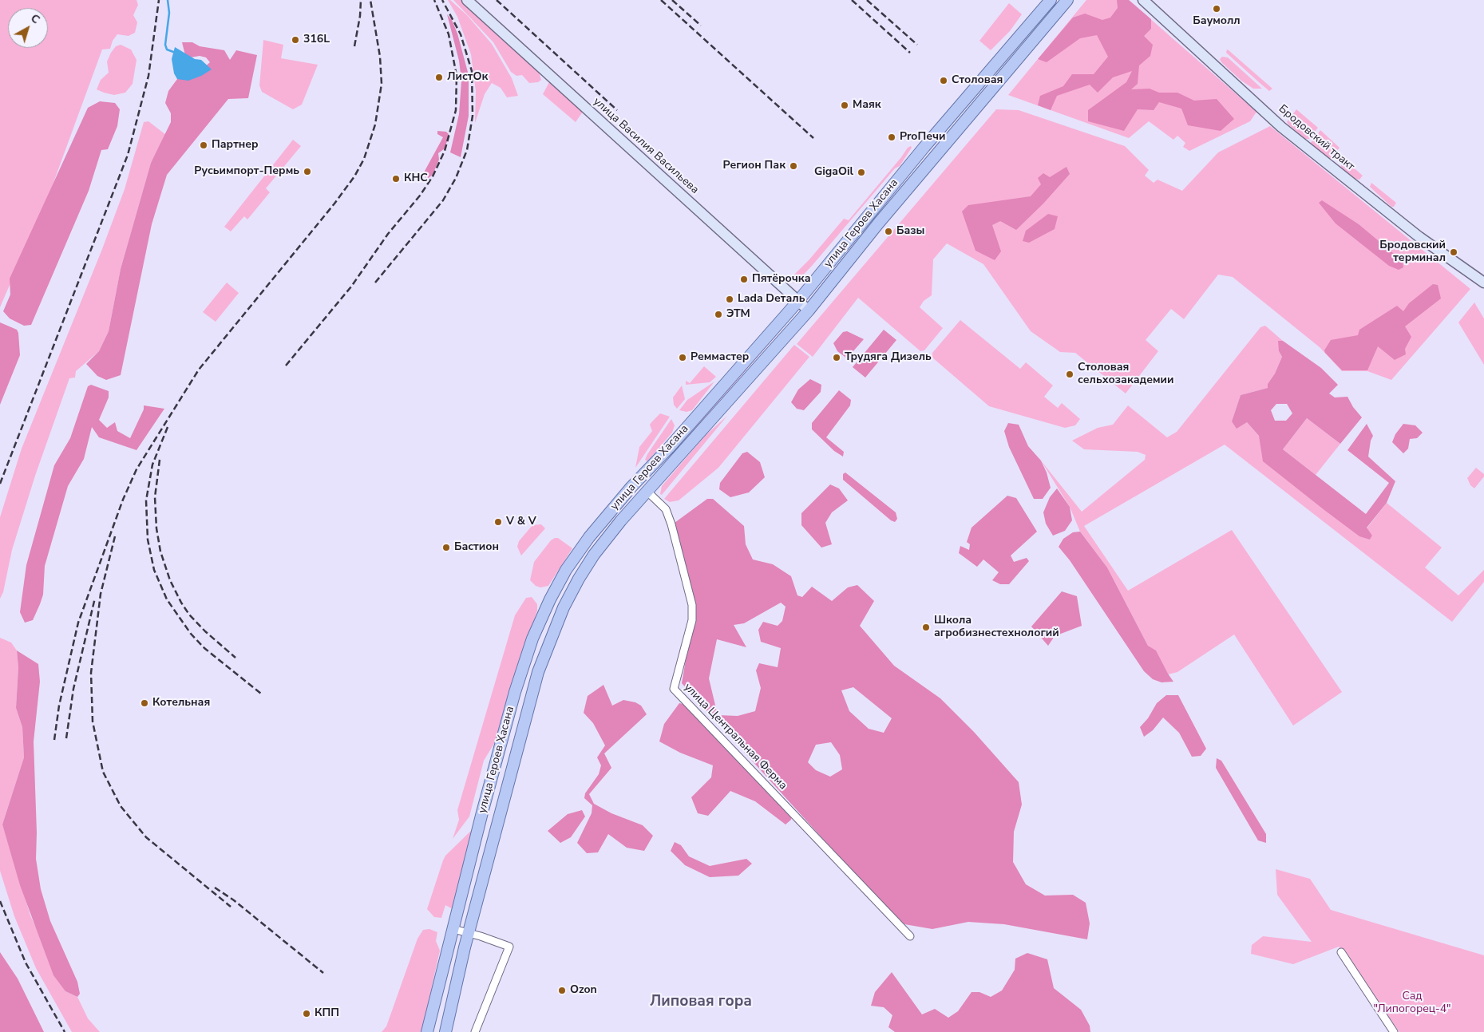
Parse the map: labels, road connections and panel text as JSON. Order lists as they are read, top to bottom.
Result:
{
  "streets": {
    "main road": ["Бродовский тракт", "улица Василия Васильева", "улица Героев Хасана"],
    "street": ["улица Центральная Ферма"]
  },
  "crossings": [
    ["улица Василия Васильева", "улица Героев Хасана"],
    ["улица Героев Хасана", "улица Центральная Ферма"]
  ],
  "districts": ["Липовая гора"],
  "parks": ["Сад \"Липогорец-4\""],
  "places": [
    "Баумолл",
    "316L",
    "ЛистОк",
    "Столовая",
    "Маяк",
    "ProПечи",
    "Партнер",
    "Регион Пак",
    "Русьимпорт-Пермь",
    "GigaOil",
    "КНС",
    "Базы",
    "Бродовский терминал",
    "Пятёрочка",
    "Lada Dеталь",
    "ЭТМ",
    "Реммастер",
    "Трудяга Дизель",
    "Столовая сельхозакадемии",
    "V & V",
    "Бастион",
    "Школа агробизнестехнологий",
    "Котельная",
    "Ozon",
    "КПП"
  ],
  "north": "top right"
}
